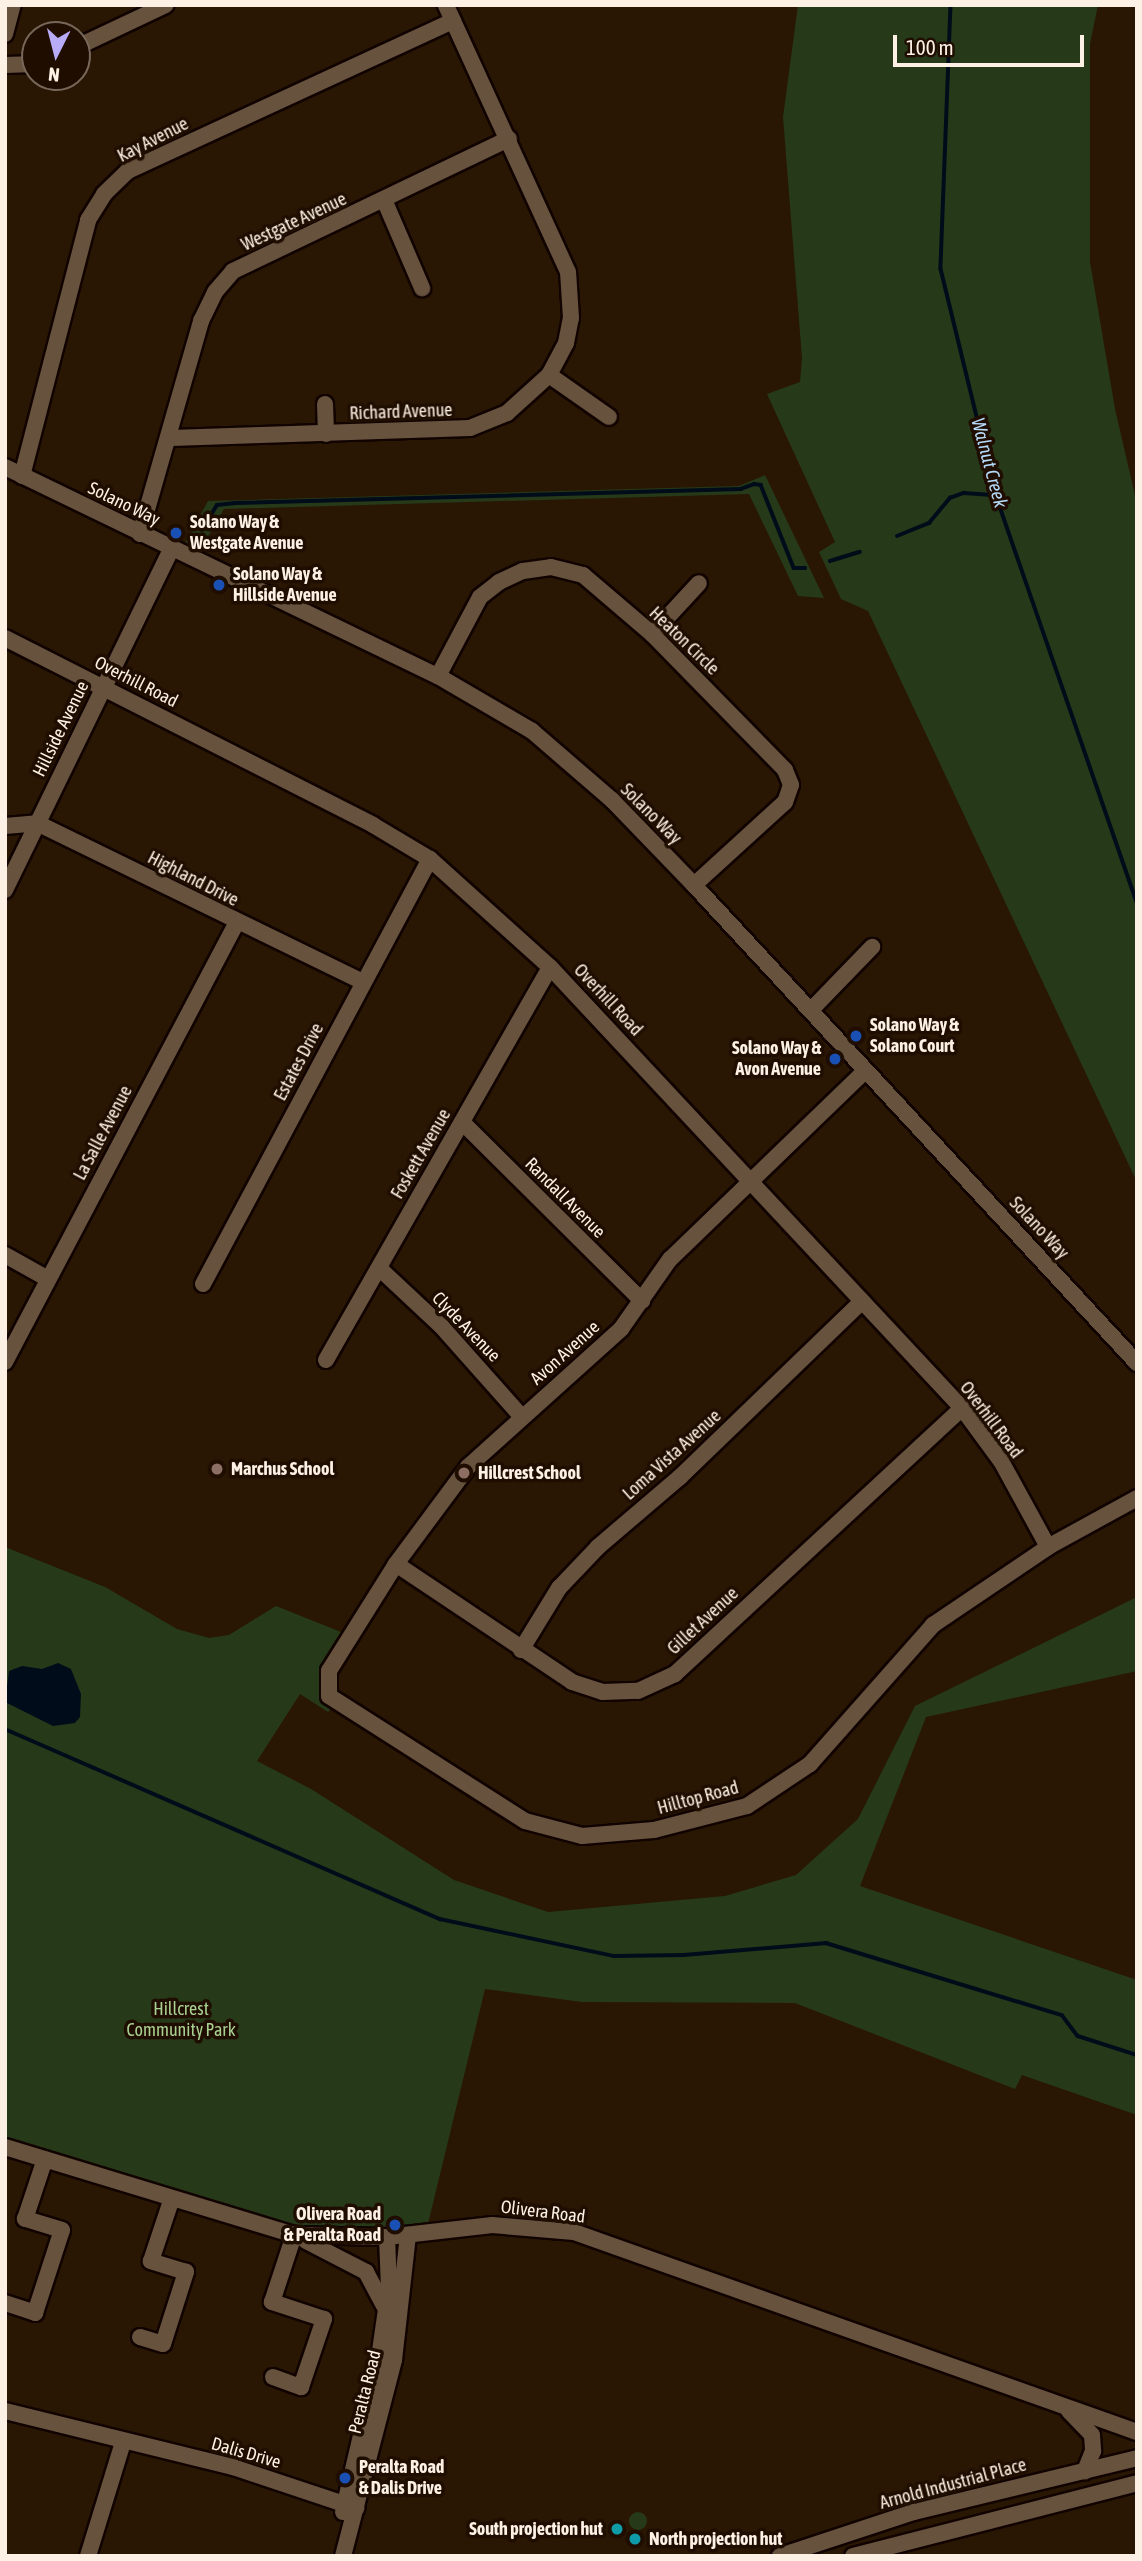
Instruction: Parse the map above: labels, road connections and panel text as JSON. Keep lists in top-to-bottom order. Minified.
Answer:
{"streets":{"street":["Kay Avenue","Westgate Avenue","Richard Avenue","Solano Way","Heaton Circle","Overhill Road","Hillside Avenue","Highland Drive","Estates Drive","La Salle Avenue","Foskett Avenue","Randall Avenue","Clyde Avenue","Avon Avenue","Loma Vista Avenue","Gillet Avenue","Hilltop Road","Olivera Road","Peralta Road","Dalis Drive","Arnold Industrial Place"]},"crossings":[["Kay Avenue","Richard Avenue"],["Kay Avenue","Solano Way"],["Westgate Avenue","Richard Avenue"],["Westgate Avenue","Solano Way"],["Solano Way","Heaton Circle"],["Solano Way","Hillside Avenue"],["Solano Way","Avon Avenue"],["Overhill Road","Hillside Avenue"],["Overhill Road","Estates Drive"],["Overhill Road","Foskett Avenue"],["Overhill Road","Avon Avenue"],["Overhill Road","Loma Vista Avenue"],["Overhill Road","Gillet Avenue"],["Overhill Road","Hilltop Road"],["Hillside Avenue","Highland Drive"],["Highland Drive","Estates Drive"],["Highland Drive","La Salle Avenue"],["Foskett Avenue","Randall Avenue"],["Foskett Avenue","Clyde Avenue"],["Randall Avenue","Avon Avenue"],["Clyde Avenue","Avon Avenue"],["Avon Avenue","Gillet Avenue"],["Avon Avenue","Hilltop Road"],["Loma Vista Avenue","Gillet Avenue"],["Olivera Road","Peralta Road"],["Peralta Road","Dalis Drive"]],"water":["Walnut Creek"],"parks":["Hillcrest Community Park"],"places":["Solano Way & Westgate Avenue","Solano Way & Hillside Avenue","Solano Way & Solano Court","Solano Way & Avon Avenue","Marchus School","Hillcrest School","Olivera Road & Peralta Road","Peralta Road & Dalis Drive","South projection hut","North projection hut"],"scale_bar":"100 m","north":"bottom"}
